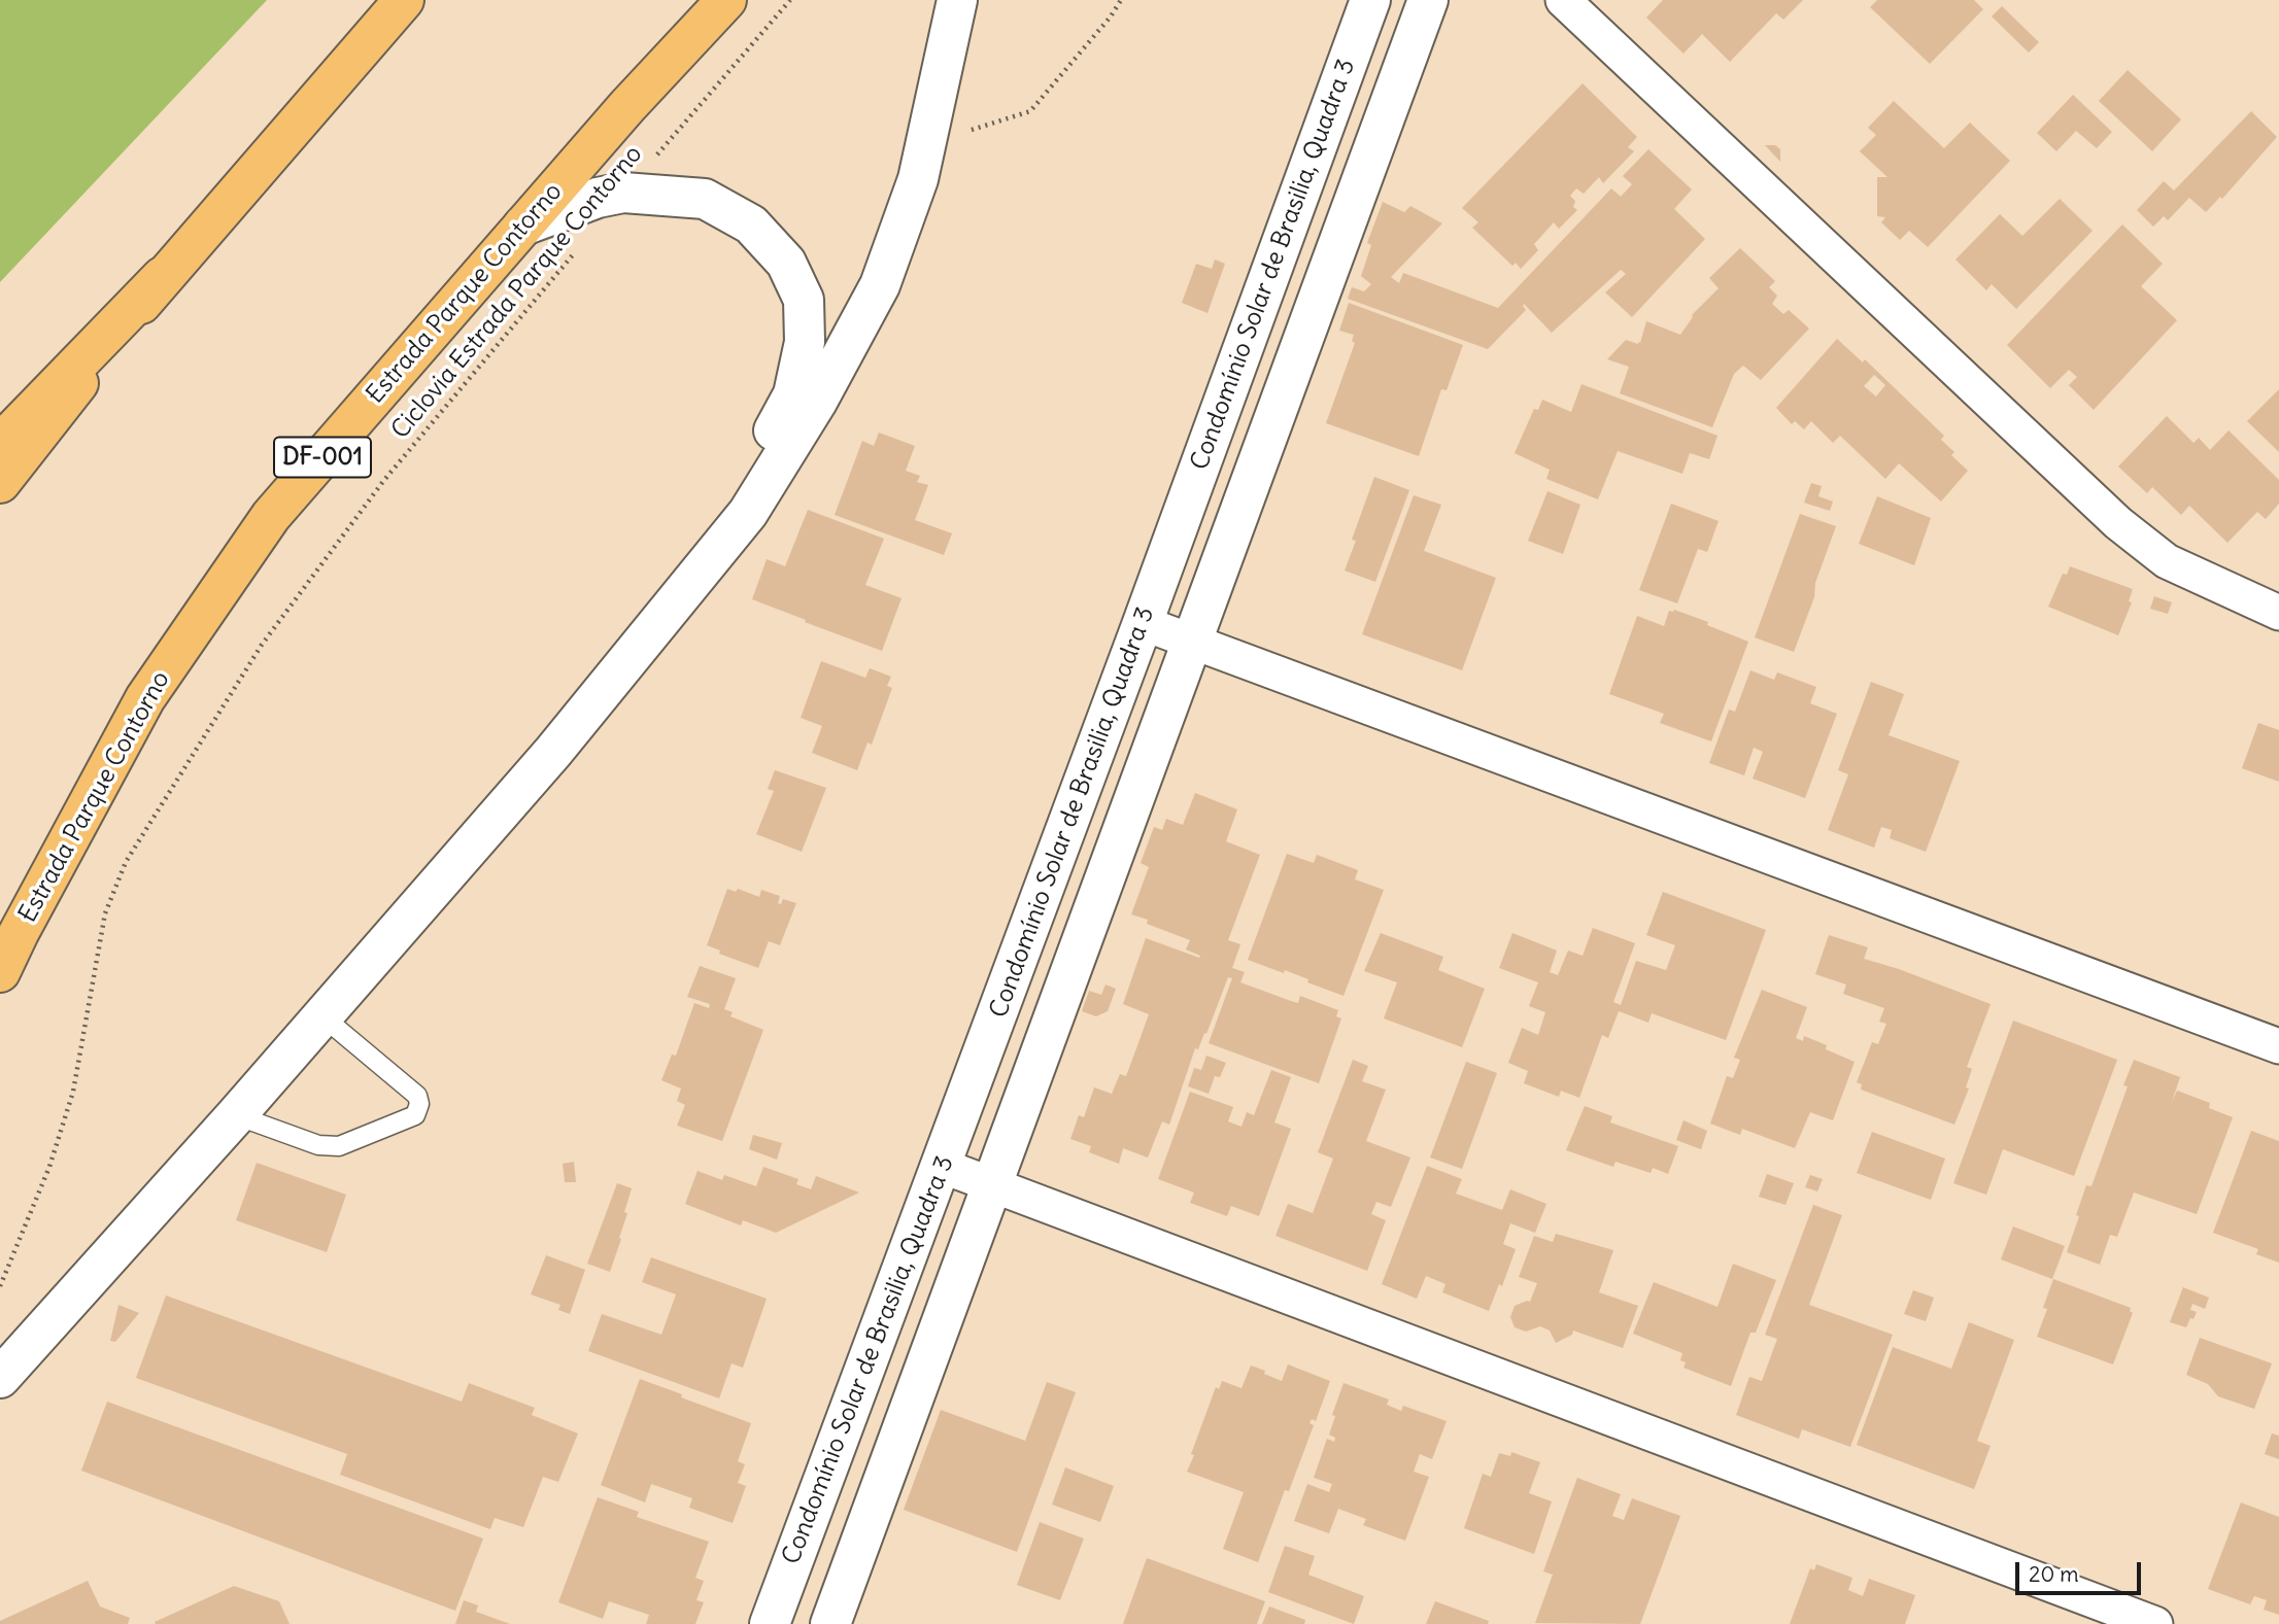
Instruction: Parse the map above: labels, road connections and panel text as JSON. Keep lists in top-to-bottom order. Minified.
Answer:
{"streets":{"main road":["Estrada Parque Contorno","DF-001"],"street":["Condomínio Solar de Brasilia, Quadra 3"],"path":["Ciclovia Estrada Parque Contorno"]},"scale_bar":"20 m"}
